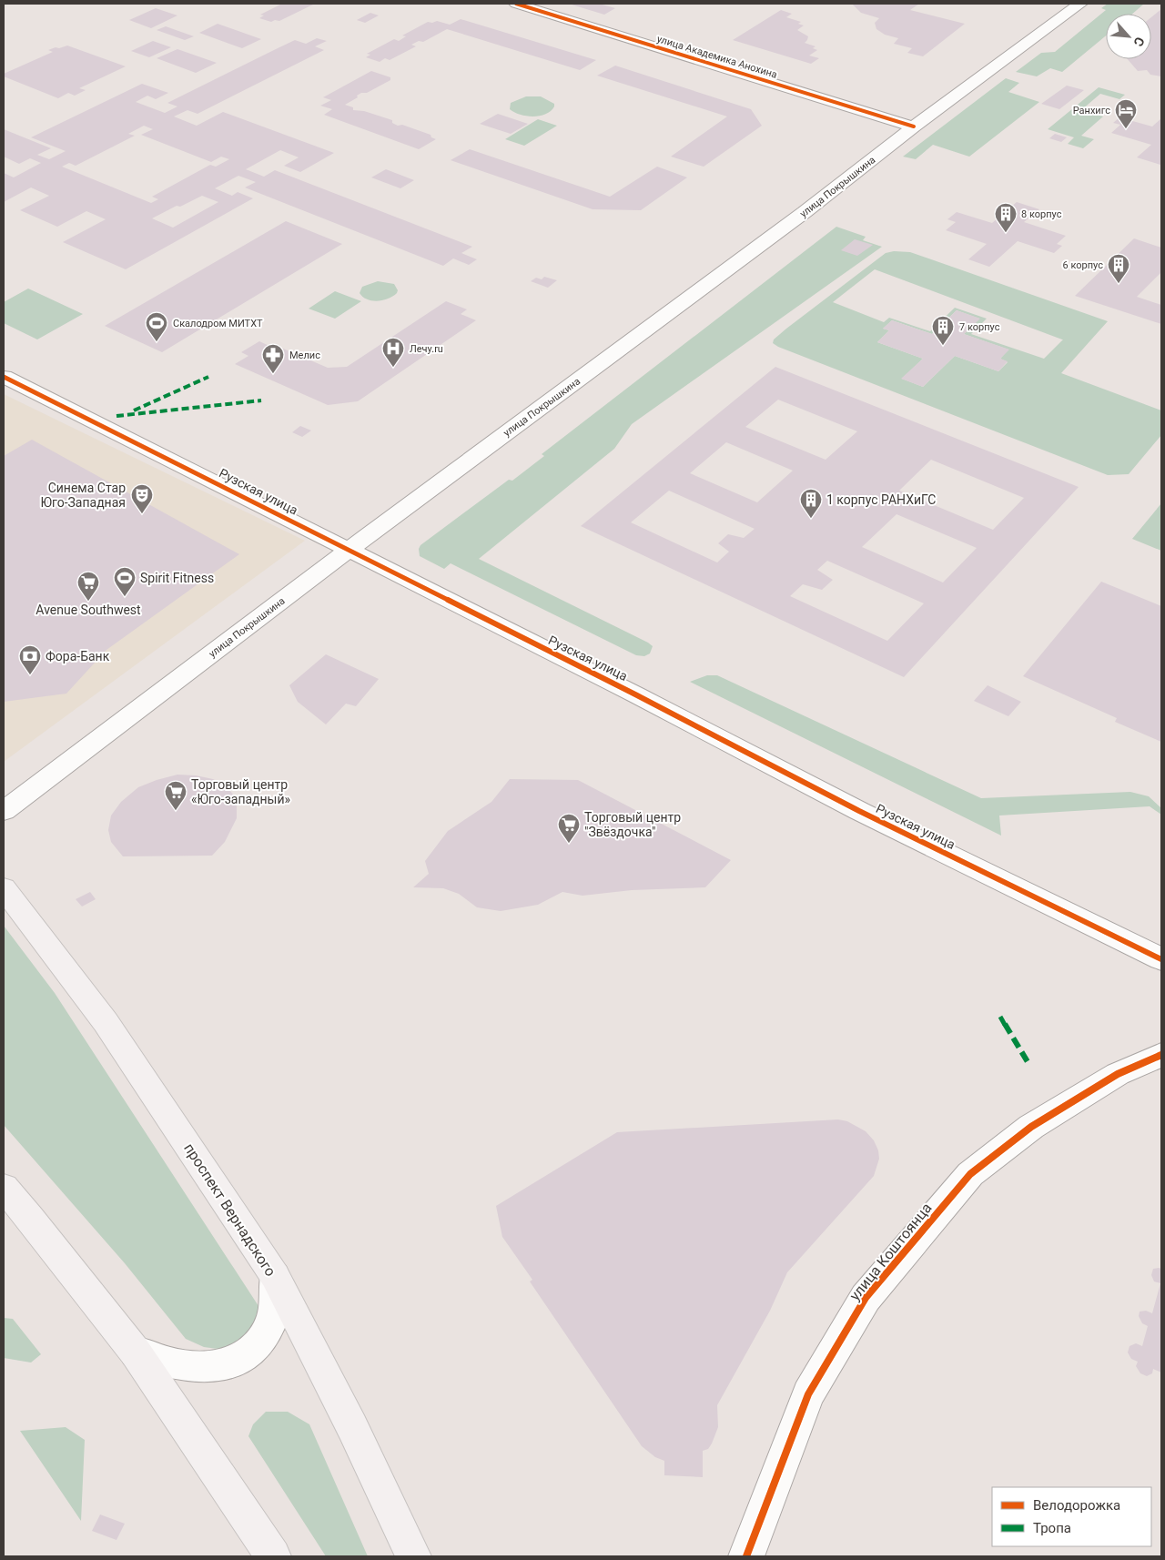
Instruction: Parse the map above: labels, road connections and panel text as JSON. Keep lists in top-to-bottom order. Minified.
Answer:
{"streets":{"main road":["проспект Вернадского"],"street":["улица Академика Анохина","улица Покрышкина","Рузская улица","улица Коштоянца"]},"crossings":[["улица Академика Анохина","улица Покрышкина"],["улица Покрышкина","Рузская улица"]],"places":{"hotel":["Ранхигс"],"building":["8 корпус","6 корпус","7 корпус","1 корпус РАНХиГС"],"sports":["Скалодром МИТХТ","Spirit Fitness"],"hospital":["Лечу.ru"],"pharmacy":["Мелис"],"theatre":["Синема Стар Юго-Западная"],"supermarket":["Avenue Southwest","Торговый центр «Юго-западный»","Торговый центр \"Звёздочка\""],"bank":["Фора-Банк"]},"legend":["Велодорожка","Тропа"],"north":"bottom right"}
